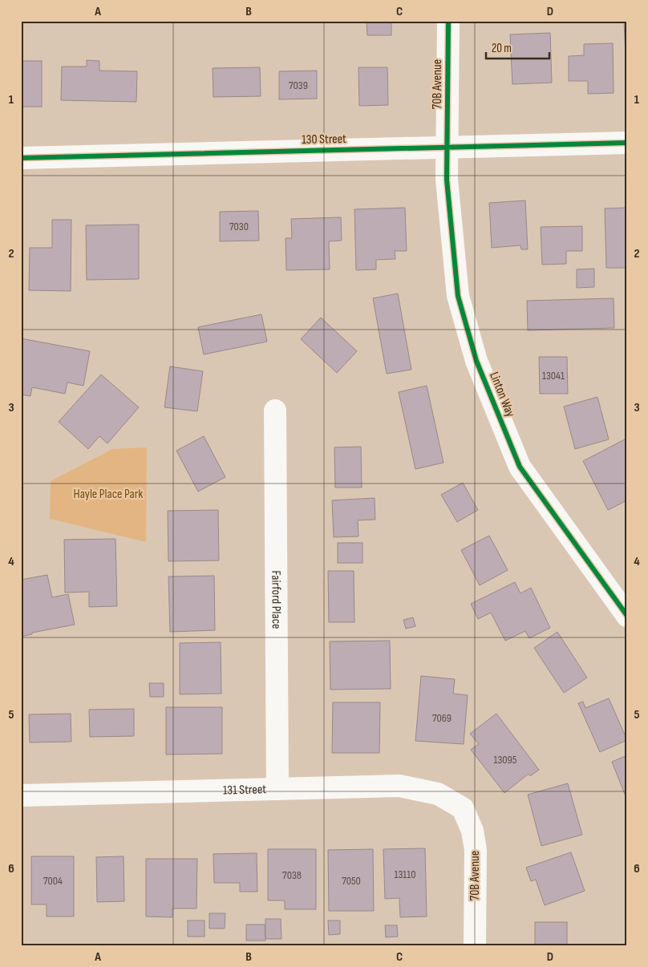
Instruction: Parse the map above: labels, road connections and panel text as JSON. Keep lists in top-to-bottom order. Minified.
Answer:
{"streets":{"street":["70B Avenue","130 Street","Linton Way","Fairford Place","131 Street"]},"crossings":[["70B Avenue","130 Street"],["70B Avenue","Linton Way"],["70B Avenue","131 Street"],["130 Street","Linton Way"],["Fairford Place","131 Street"]],"parks":["Hayle Place Park"],"house_numbers":["7039","7030","13041","7069","13095","13110","7038","7004","7050"],"scale_bar":"20 m","grid":{"columns":["A","B","C","D"],"rows":["1","2","3","4","5","6"]}}
